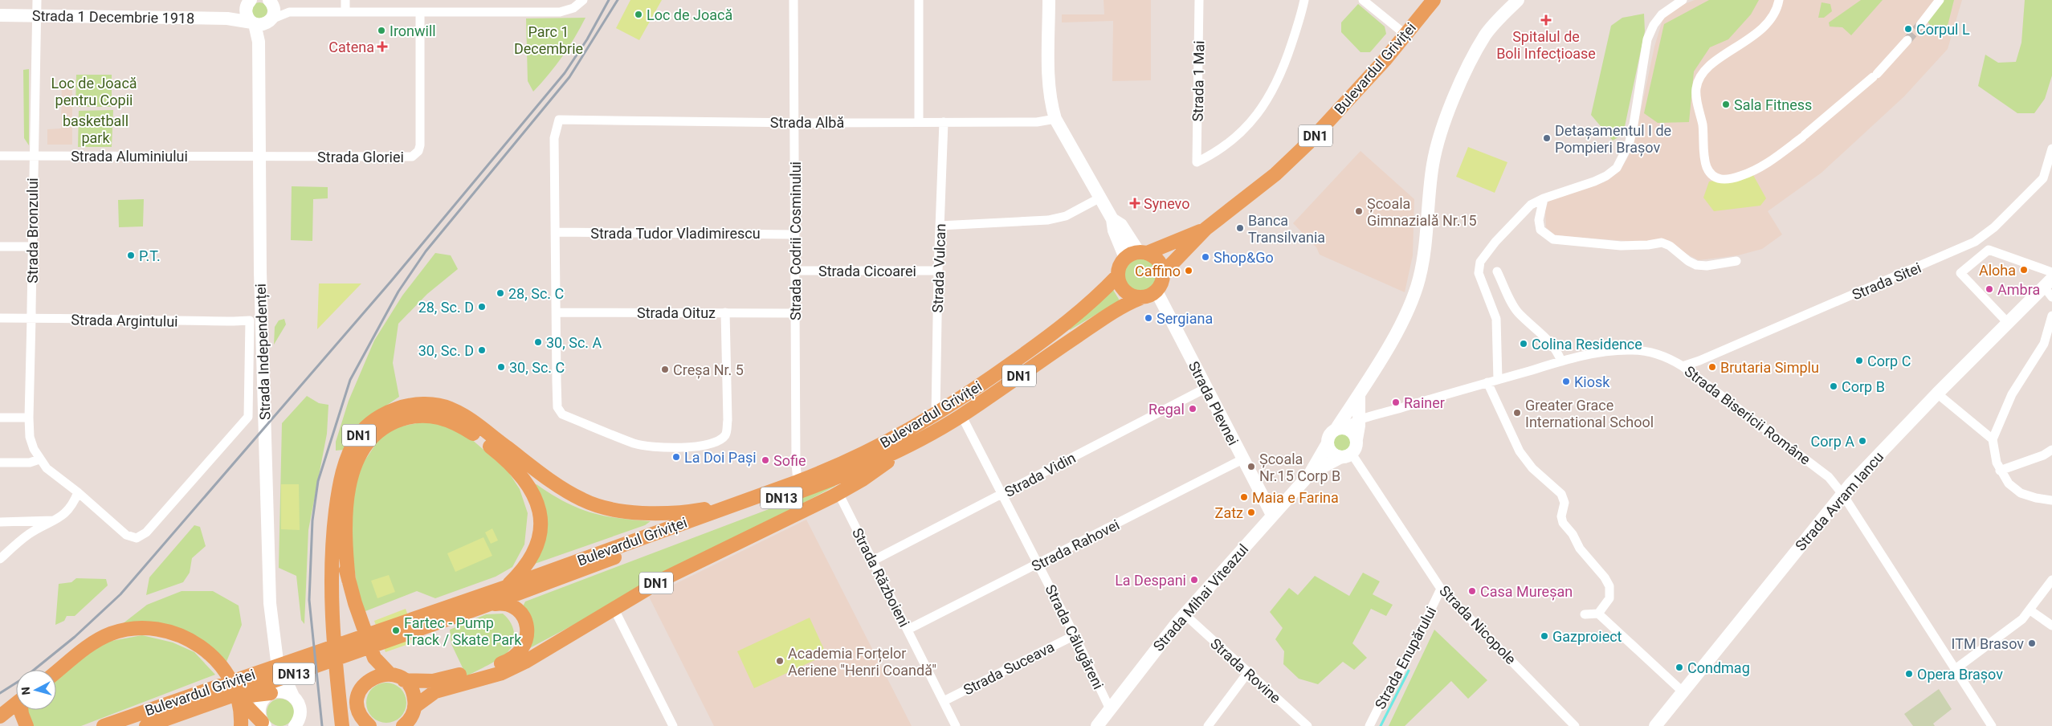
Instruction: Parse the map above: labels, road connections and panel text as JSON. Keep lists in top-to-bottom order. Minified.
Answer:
{"streets":{"main road":["Bulevardul Griviței","DN1","DN13"],"street":["Strada 1 Decembrie 1918","Strada 1 Mai","Strada Albă","Strada Aluminiului","Strada Gloriei","Strada Bronzului","Strada Tudor Vladimirescu","Strada Codrii Cosminului","Strada Vulcan","Strada Cicoarei","Strada Sitei","Strada Oituz","Strada Argintului","Strada Independenței","Strada Plevnei","Strada Bisericii Române","Strada Vidin","Strada Avram Iancu","Strada Rahovei","Strada Războieni","Strada Mihai Viteazul","Strada Nicopole","Strada Călugăreni","Strada Enupărului","Strada Suceava","Strada Rovine"]},"crossings":[["Strada 1 Decembrie 1918","Strada Bronzului"],["Strada 1 Decembrie 1918","Strada Independenței"],["Bulevardul Griviței","DN1"],["Bulevardul Griviței","Strada Codrii Cosminului"],["Bulevardul Griviței","Strada Vulcan"],["Bulevardul Griviței","Strada Plevnei"],["Bulevardul Griviței","Strada Războieni"],["Bulevardul Griviței","Strada Călugăreni"],["Strada Albă","Strada Tudor Vladimirescu"],["Strada Albă","Strada Codrii Cosminului"],["Strada Albă","Strada Vulcan"],["DN1","Strada Plevnei"],["Strada Aluminiului","Strada Gloriei"],["Strada Aluminiului","Strada Bronzului"],["Strada Aluminiului","Strada Independenței"],["Strada Gloriei","Strada Independenței"],["Strada Bronzului","Strada Argintului"],["Strada Bronzului","Strada Independenței"],["Strada Tudor Vladimirescu","Strada Codrii Cosminului"],["Strada Codrii Cosminului","Strada Cicoarei"],["Strada Codrii Cosminului","Strada Oituz"],["Strada Vulcan","Strada Cicoarei"],["Strada Sitei","Strada Bisericii Române"],["Strada Argintului","Strada Independenței"],["Strada Plevnei","Strada Vidin"],["Strada Plevnei","Strada Rahovei"],["Strada Plevnei","Strada Mihai Viteazul"],["Strada Bisericii Române","Strada Avram Iancu"],["Strada Bisericii Române","Strada Mihai Viteazul"],["Strada Bisericii Române","Strada Nicopole"],["Strada Vidin","Strada Războieni"],["Strada Vidin","Strada Călugăreni"],["Strada Rahovei","Strada Războieni"],["Strada Rahovei","Strada Călugăreni"],["Strada Războieni","Strada Suceava"],["Strada Mihai Viteazul","Strada Nicopole"],["Strada Mihai Viteazul","Strada Călugăreni"],["Strada Mihai Viteazul","Strada Rovine"],["Strada Nicopole","Strada Enupărului"],["Strada Călugăreni","Strada Suceava"]],"parks":["Parc 1 Decembrie","Loc de Joacă pentru Copii","basketball park"],"places":{"other":["Loc de Joacă","Corpul L","Ironwill","Sala Fitness","Detașamentul I de Pompieri Brașov","Școala Gimnazială Nr.15","Banca Transilvania","P.T.","Shop&Go","Aloha","Caffino","Ambra","28, Sc. C","28, Sc. D","Sergiana","30, Sc. A","Colina Residence","30, Sc. D","Corp C","30, Sc. C","Brutaria Simplu","Creșa Nr. 5","Kiosk","Corp B","Rainer","Regal","Greater Grace International School","Corp A","La Doi Pași","Sofie","Școala Nr.15 Corp B","Maia e Farina","Zatz","La Despani","Casa Mureșan","Fartec - Pump Track / Skate Park","Gazproiect","ITM Brasov","Academia Forțelor Aeriene \"Henri Coandă\"","Condmag","Opera Brașov"],"health":["Spitalul de Boli Infecțioase","Catena","Synevo"]},"north":"left"}
